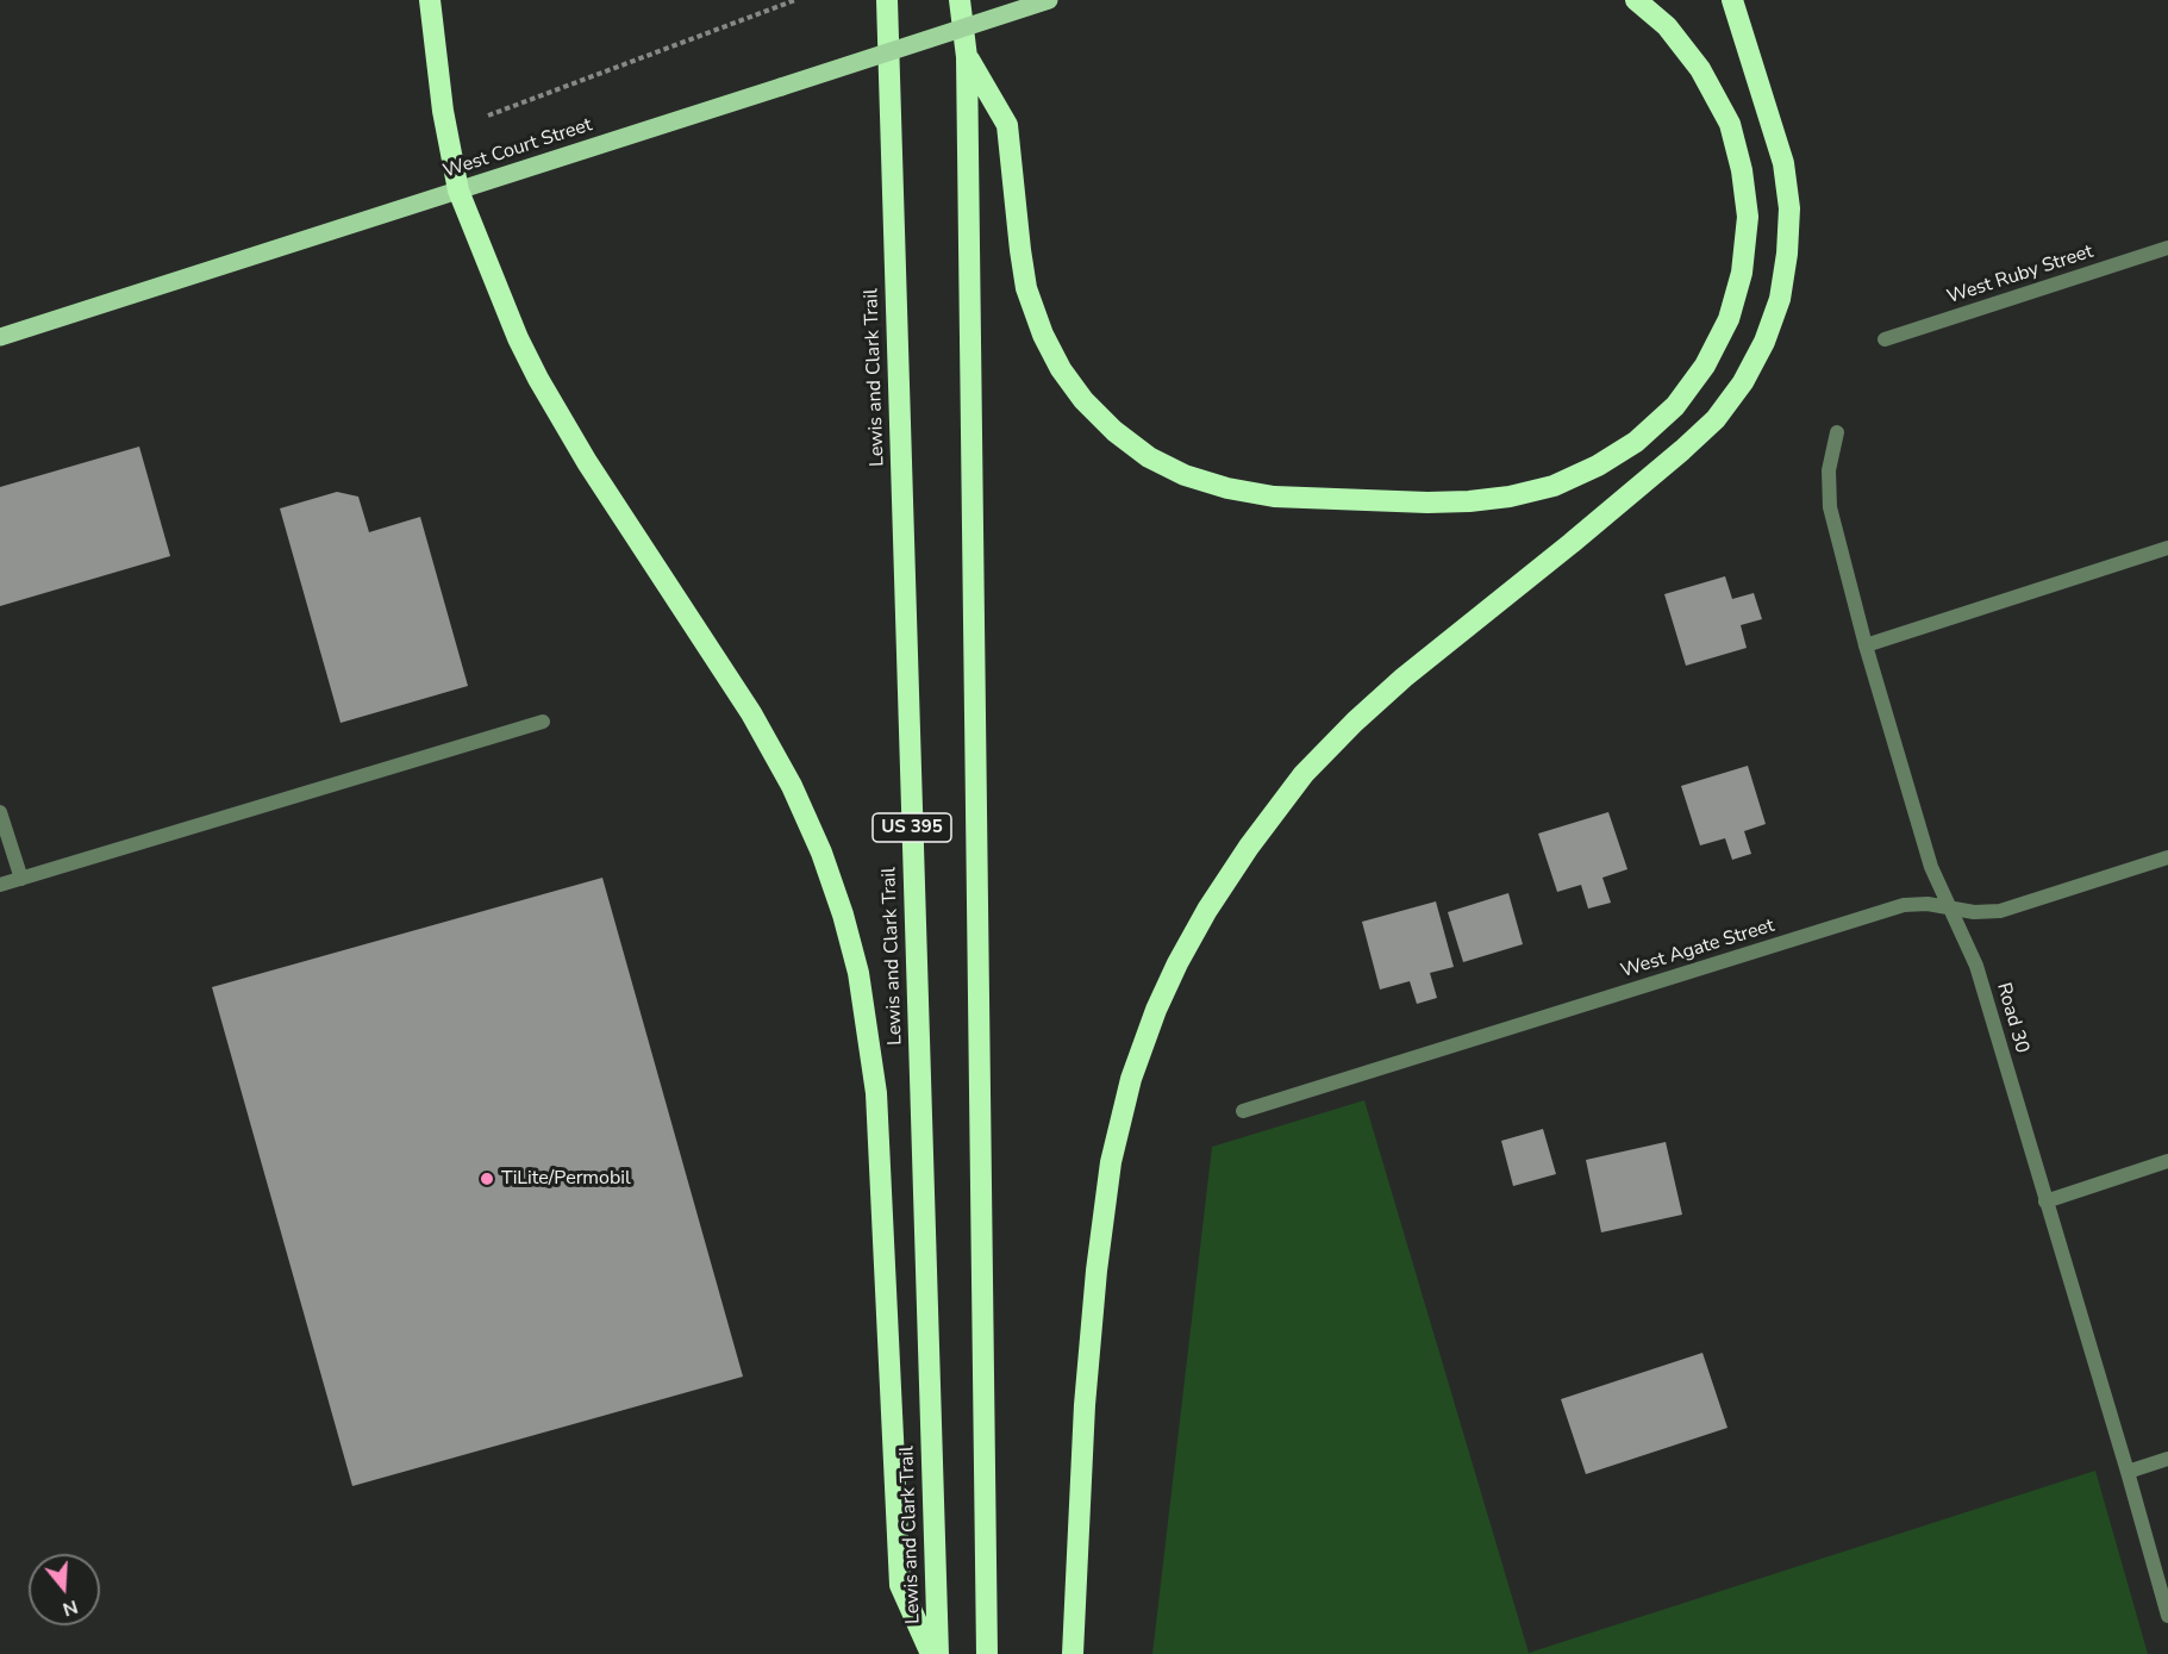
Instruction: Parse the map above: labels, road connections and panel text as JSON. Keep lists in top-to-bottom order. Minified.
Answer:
{"streets":{"highway":["Lewis and Clark Trail","US 395"],"main road":["West Court Street"],"street":["West Ruby Street","West Agate Street","Road 30"]},"crossings":[["West Agate Street","Road 30"]],"places":["TiLite/Permobil"],"north":"bottom"}
